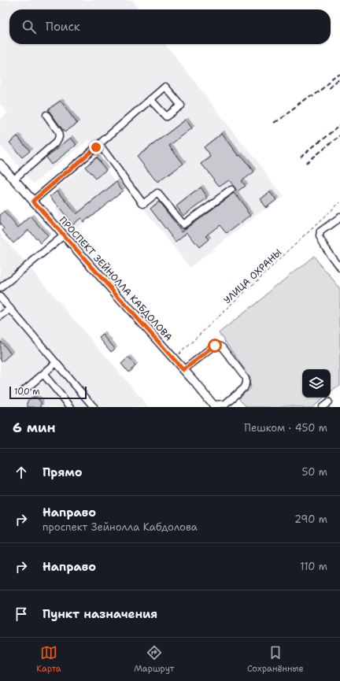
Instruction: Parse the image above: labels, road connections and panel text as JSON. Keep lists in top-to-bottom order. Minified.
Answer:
{"streets":{"main road":["ПРОСПЕКТ ЗЕЙНОЛЛА КАБДОЛОВА"],"path":["УЛИЦА ОХРАНЫ"]},"crossings":[["УЛИЦА ОХРАНЫ","ПРОСПЕКТ ЗЕЙНОЛЛА КАБДОЛОВА"]],"scale_bar":"100 m","page":{"search":"Поиск","scale":"100 m","heading":["6 мин","Пешком · 450 m"],"list":[["Прямо","50 m"],["Направо","проспект Зейнолла Кабдолова","290 m"],["Направо","110 m"],"Пункт назначения"],"nav":["Карта","Маршрут","Сохранённые"]}}
